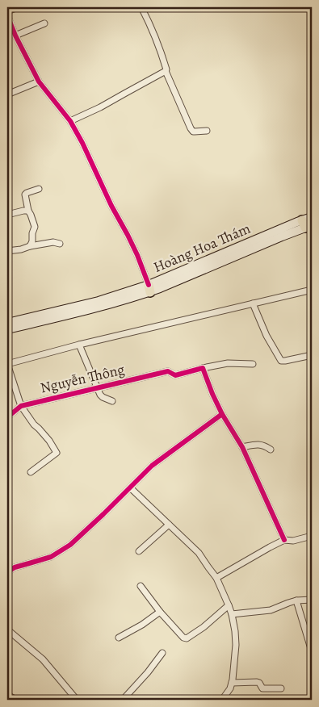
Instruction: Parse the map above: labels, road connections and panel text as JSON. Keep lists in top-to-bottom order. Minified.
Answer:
{"streets":{"main road":["Hoàng Hoa Thám"],"street":["Nguyễn Thông"]}}
